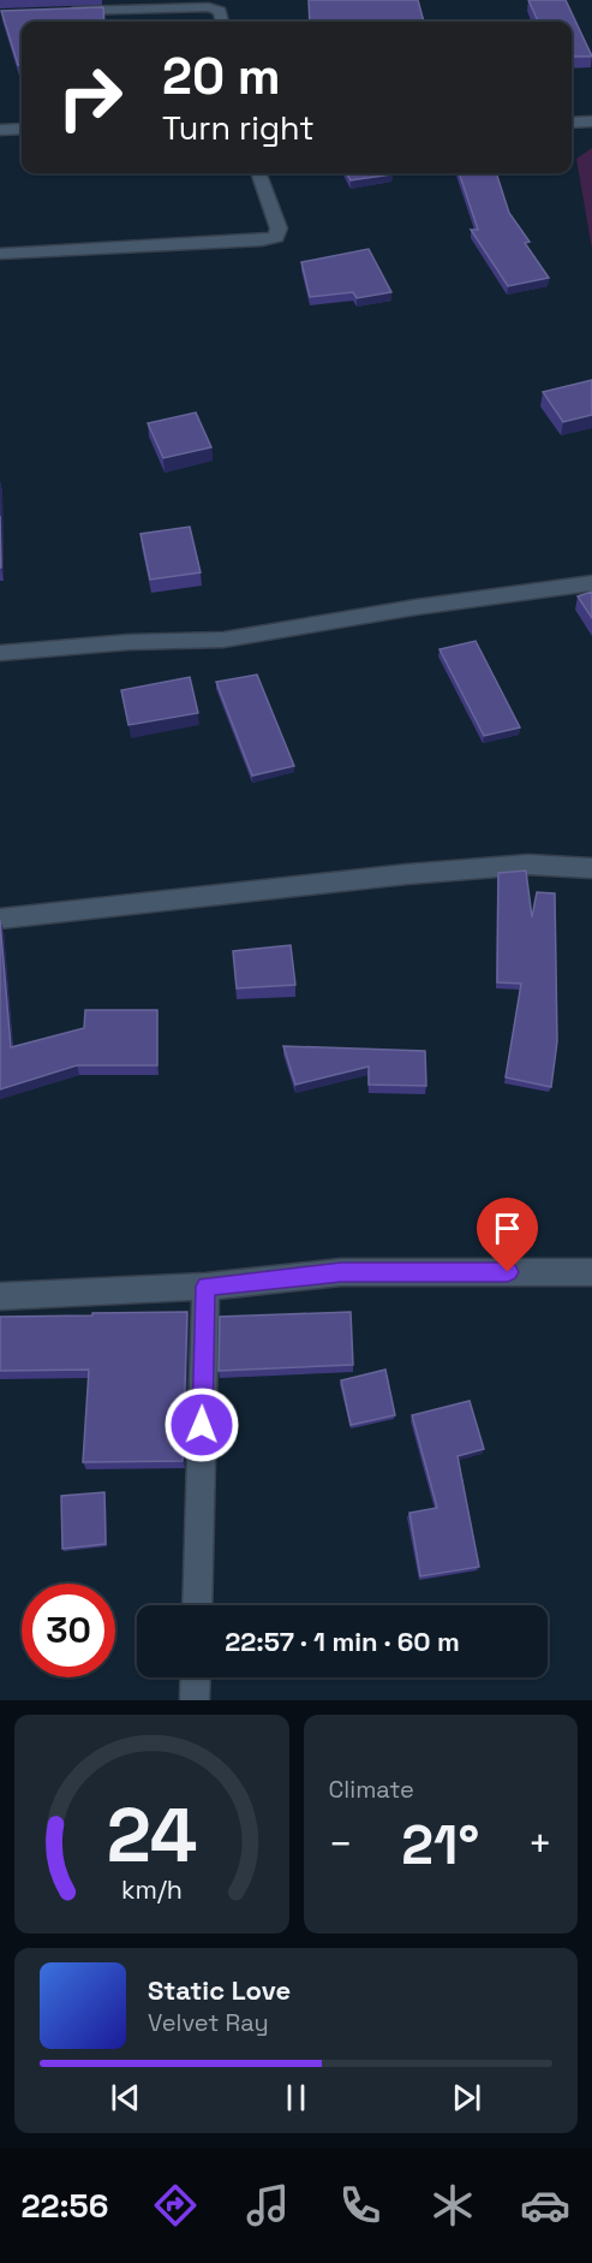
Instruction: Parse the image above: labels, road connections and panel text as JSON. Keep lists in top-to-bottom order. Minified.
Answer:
{"page":{"turn":["20 m","Turn right"],"limit":"30","trip":"22:57 · 1 min · 60 m","tile":"Climate","heat":["−","21°","+"],"song":["Static Love","Velvet Ray"],"tabs":"22:56","gauge":["24","km/h"]}}
